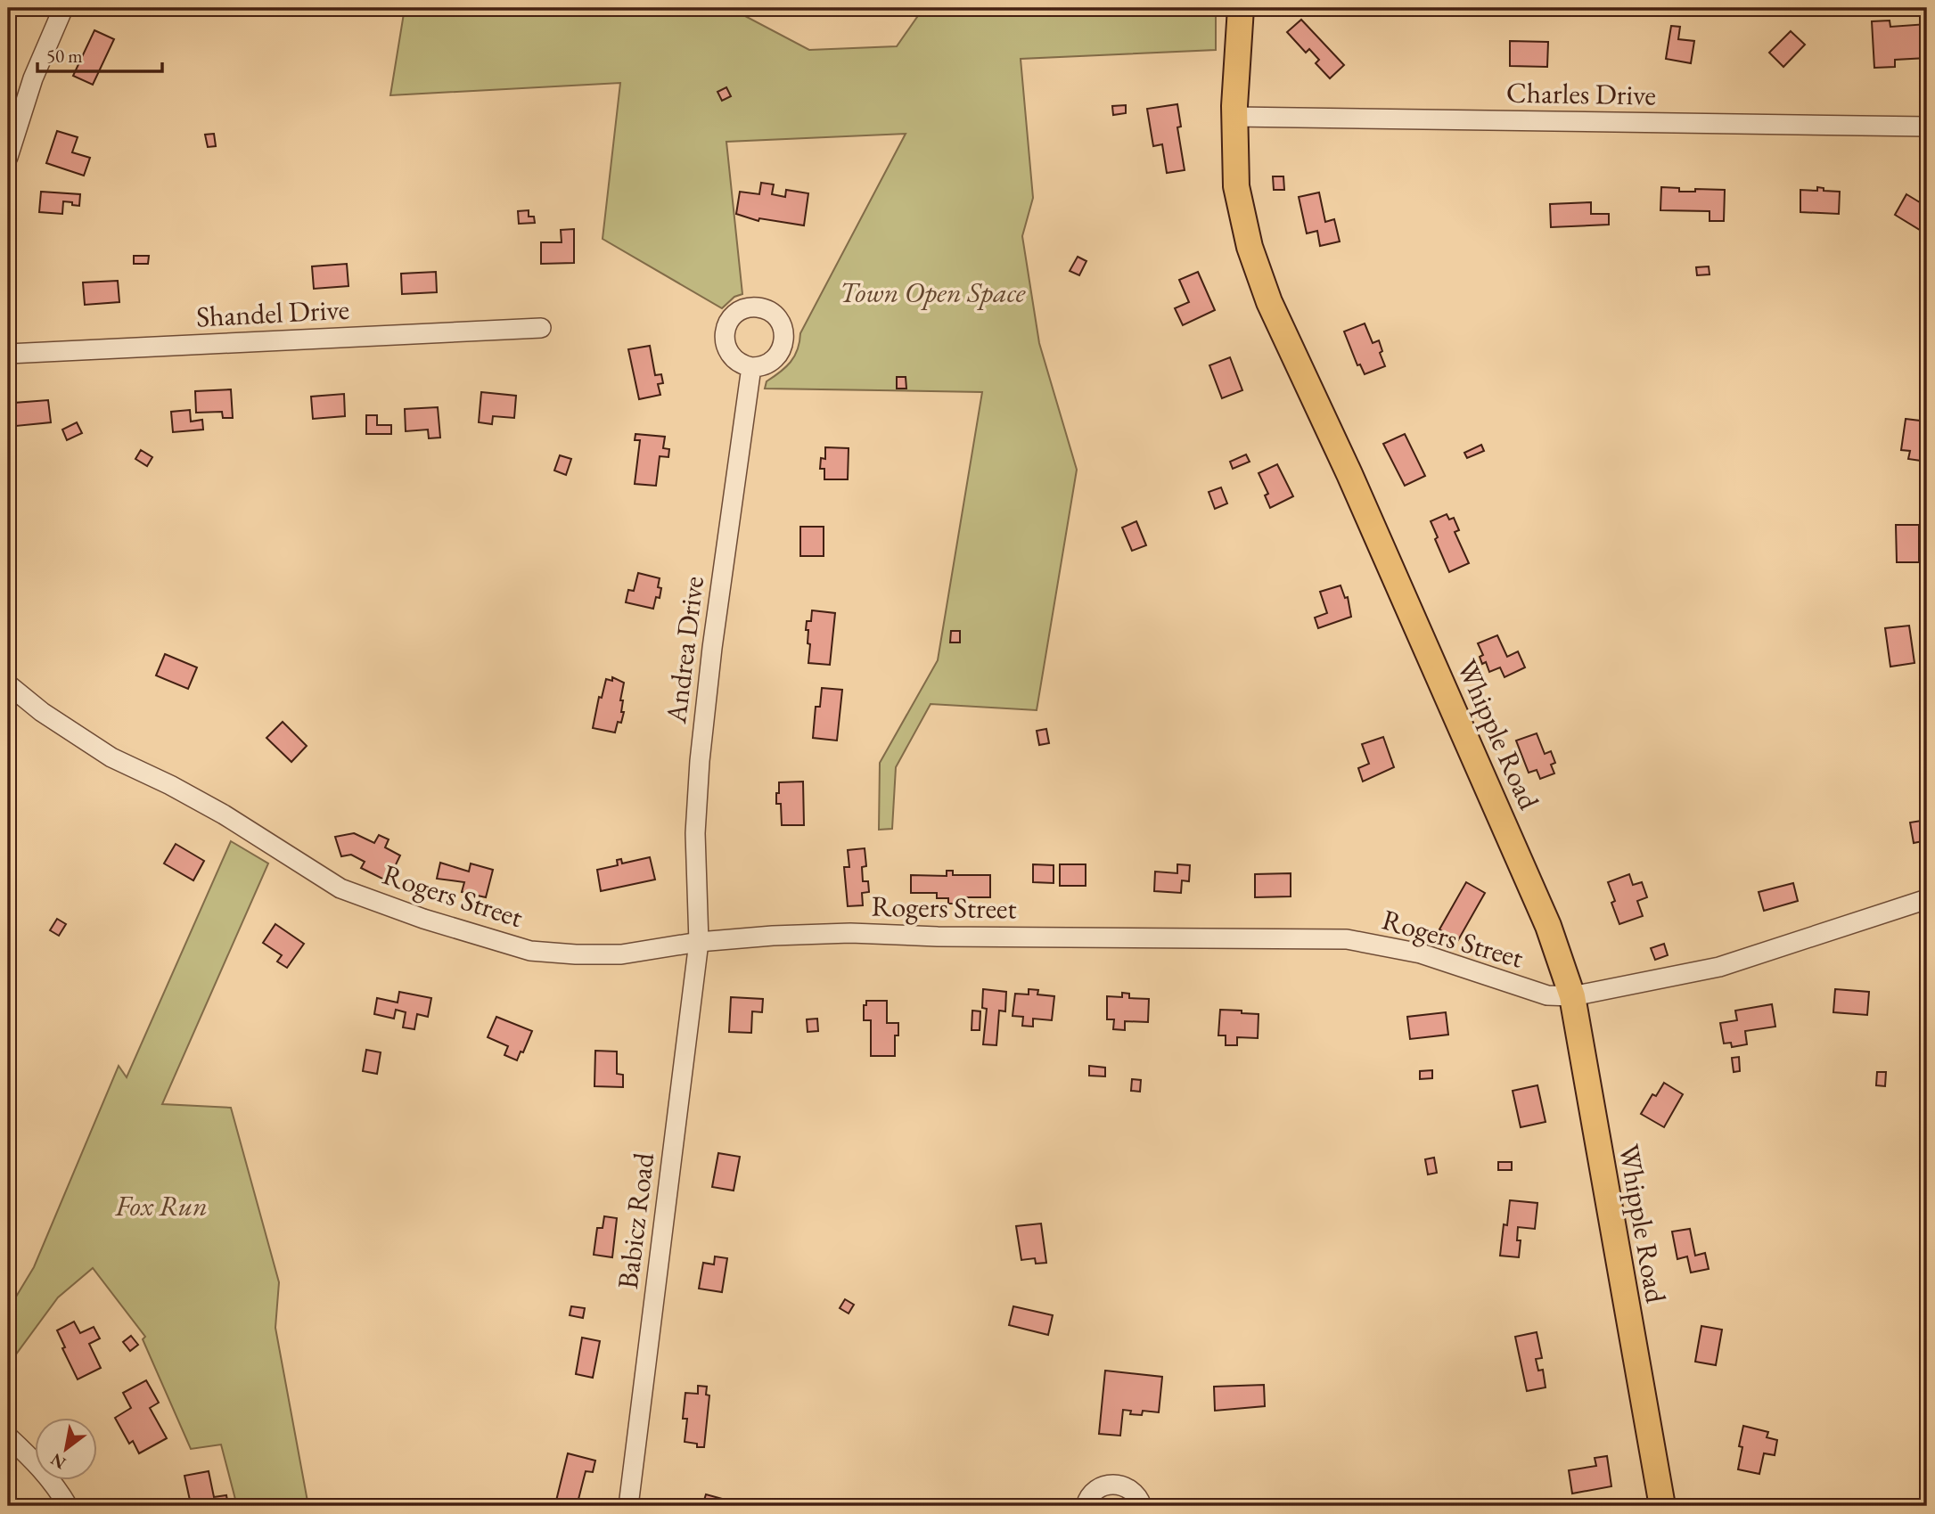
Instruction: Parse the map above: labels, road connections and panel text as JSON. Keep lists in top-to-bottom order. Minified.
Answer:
{"streets":{"main road":["Whipple Road"],"street":["Charles Drive","Shandel Drive","Andrea Drive","Rogers Street","Babicz Road"]},"crossings":[["Charles Drive","Whipple Road"],["Andrea Drive","Rogers Street"],["Andrea Drive","Babicz Road"],["Whipple Road","Rogers Street"],["Rogers Street","Babicz Road"]],"parks":["Town Open Space","Fox Run"],"scale_bar":"50 m","north":"bottom left"}
